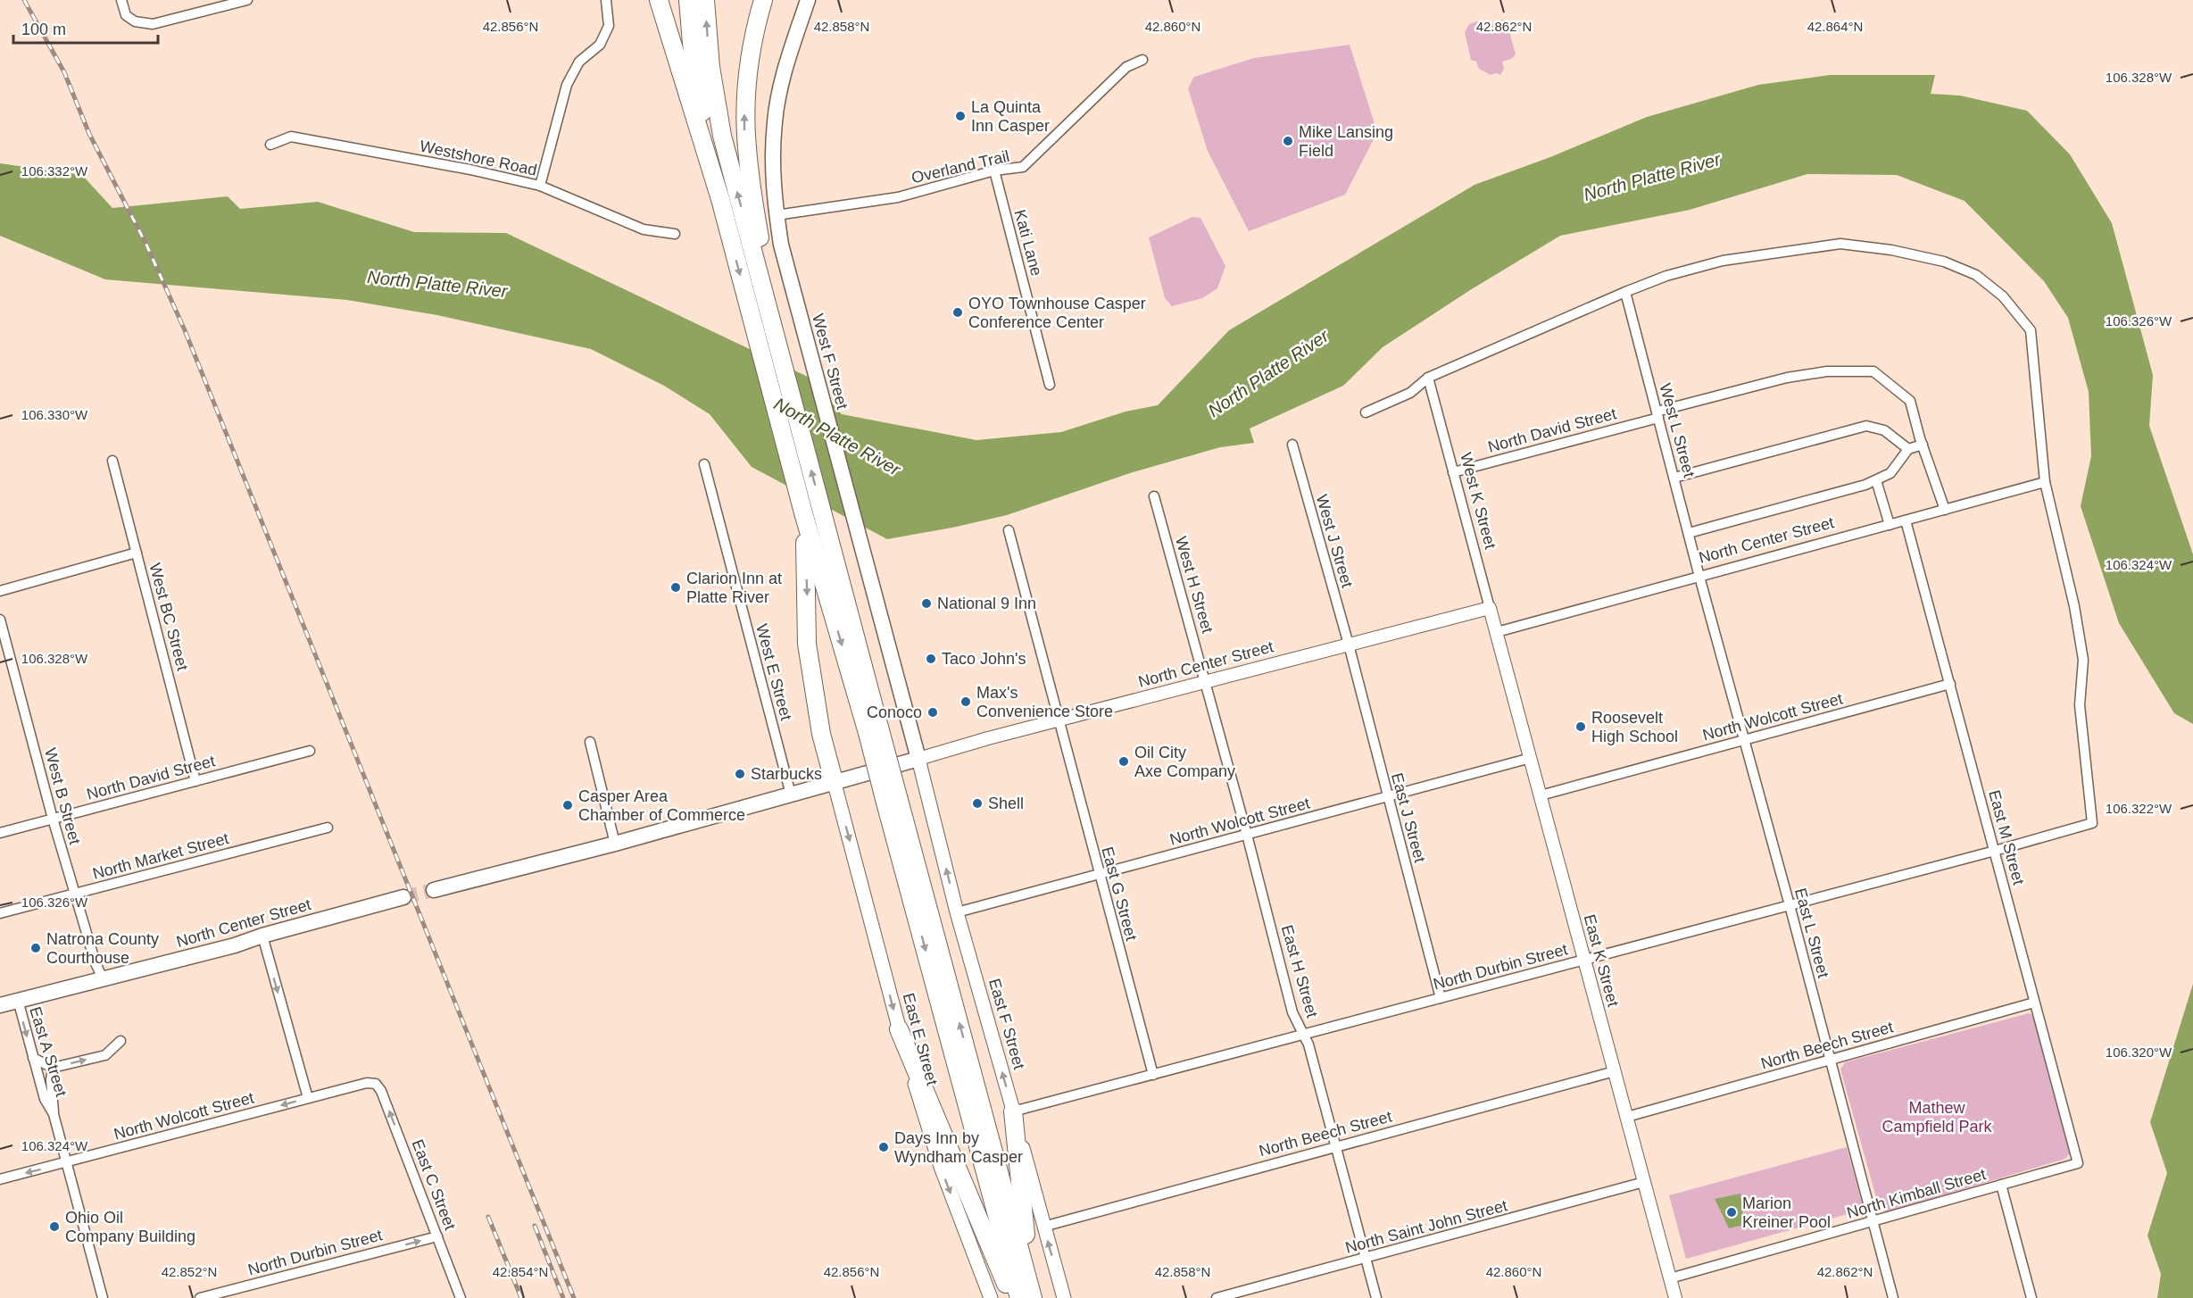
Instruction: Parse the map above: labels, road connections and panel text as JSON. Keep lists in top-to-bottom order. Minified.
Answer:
{"streets":{"main road":["West F Street","North Center Street","East F Street","East E Street"],"street":["Westshore Road","Overland Trail","Kati Lane","North David Street","West L Street","West K Street","West J Street","West H Street","West BC Street","West E Street","North Wolcott Street","West B Street","East J Street","East M Street","North Market Street","East G Street","East L Street","East K Street","North Durbin Street","East H Street","North Beech Street","East A Street","East C Street","North Kimball Street","North Saint John Street"]},"crossings":[["Overland Trail","Kati Lane"],["Overland Trail","West F Street"],["West F Street","North Center Street"],["West F Street","East F Street"],["North David Street","West L Street"],["North David Street","West K Street"],["North David Street","North Center Street"],["North David Street","West BC Street"],["North David Street","West B Street"],["West L Street","North Center Street"],["West L Street","East L Street"],["West K Street","North Center Street"],["West K Street","East K Street"],["North Center Street","West J Street"],["North Center Street","West H Street"],["North Center Street","West E Street"],["North Center Street","West B Street"],["North Center Street","East J Street"],["North Center Street","East M Street"],["North Center Street","East G Street"],["North Center Street","East L Street"],["North Center Street","East K Street"],["North Center Street","North Durbin Street"],["North Center Street","East H Street"],["North Center Street","East F Street"],["North Center Street","East E Street"],["North Center Street","East A Street"],["West J Street","East J Street"],["West H Street","East H Street"],["North Wolcott Street","East J Street"],["North Wolcott Street","East M Street"],["North Wolcott Street","East G Street"],["North Wolcott Street","East L Street"],["North Wolcott Street","East K Street"],["North Wolcott Street","East H Street"],["North Wolcott Street","East F Street"],["North Wolcott Street","East A Street"],["North Wolcott Street","East C Street"],["West B Street","North Market Street"],["East J Street","North Durbin Street"],["East M Street","North Durbin Street"],["East M Street","North Beech Street"],["East M Street","North Kimball Street"],["East G Street","North Durbin Street"],["East L Street","North Durbin Street"],["East L Street","North Beech Street"],["East L Street","North Kimball Street"],["East K Street","North Durbin Street"],["East K Street","North Beech Street"],["East K Street","North Kimball Street"],["East K Street","North Saint John Street"],["North Durbin Street","East H Street"],["North Durbin Street","East F Street"],["North Durbin Street","East C Street"],["East H Street","North Beech Street"],["East H Street","North Saint John Street"],["East F Street","North Beech Street"]],"one_way":["East F Street","East E Street","East C Street"],"water":["North Platte River"],"parks":["Mathew Campfield Park"],"places":["La Quinta Inn Casper","Mike Lansing Field","OYO Townhouse Casper Conference Center","Clarion Inn at Platte River","National 9 Inn","Taco John's","Max's Convenience Store","Conoco","Roosevelt High School","Oil City Axe Company","Starbucks","Shell","Casper Area Chamber of Commerce","Natrona County Courthouse","Days Inn by Wyndham Casper","Marion Kreiner Pool","Ohio Oil Company Building"],"scale_bar":"100 m","coordinates":["42.856°N","42.858°N","42.860°N","42.862°N","42.864°N","106.328°W","106.332°W","106.326°W","106.330°W","106.324°W","106.322°W","106.320°W","42.852°N","42.854°N"]}
